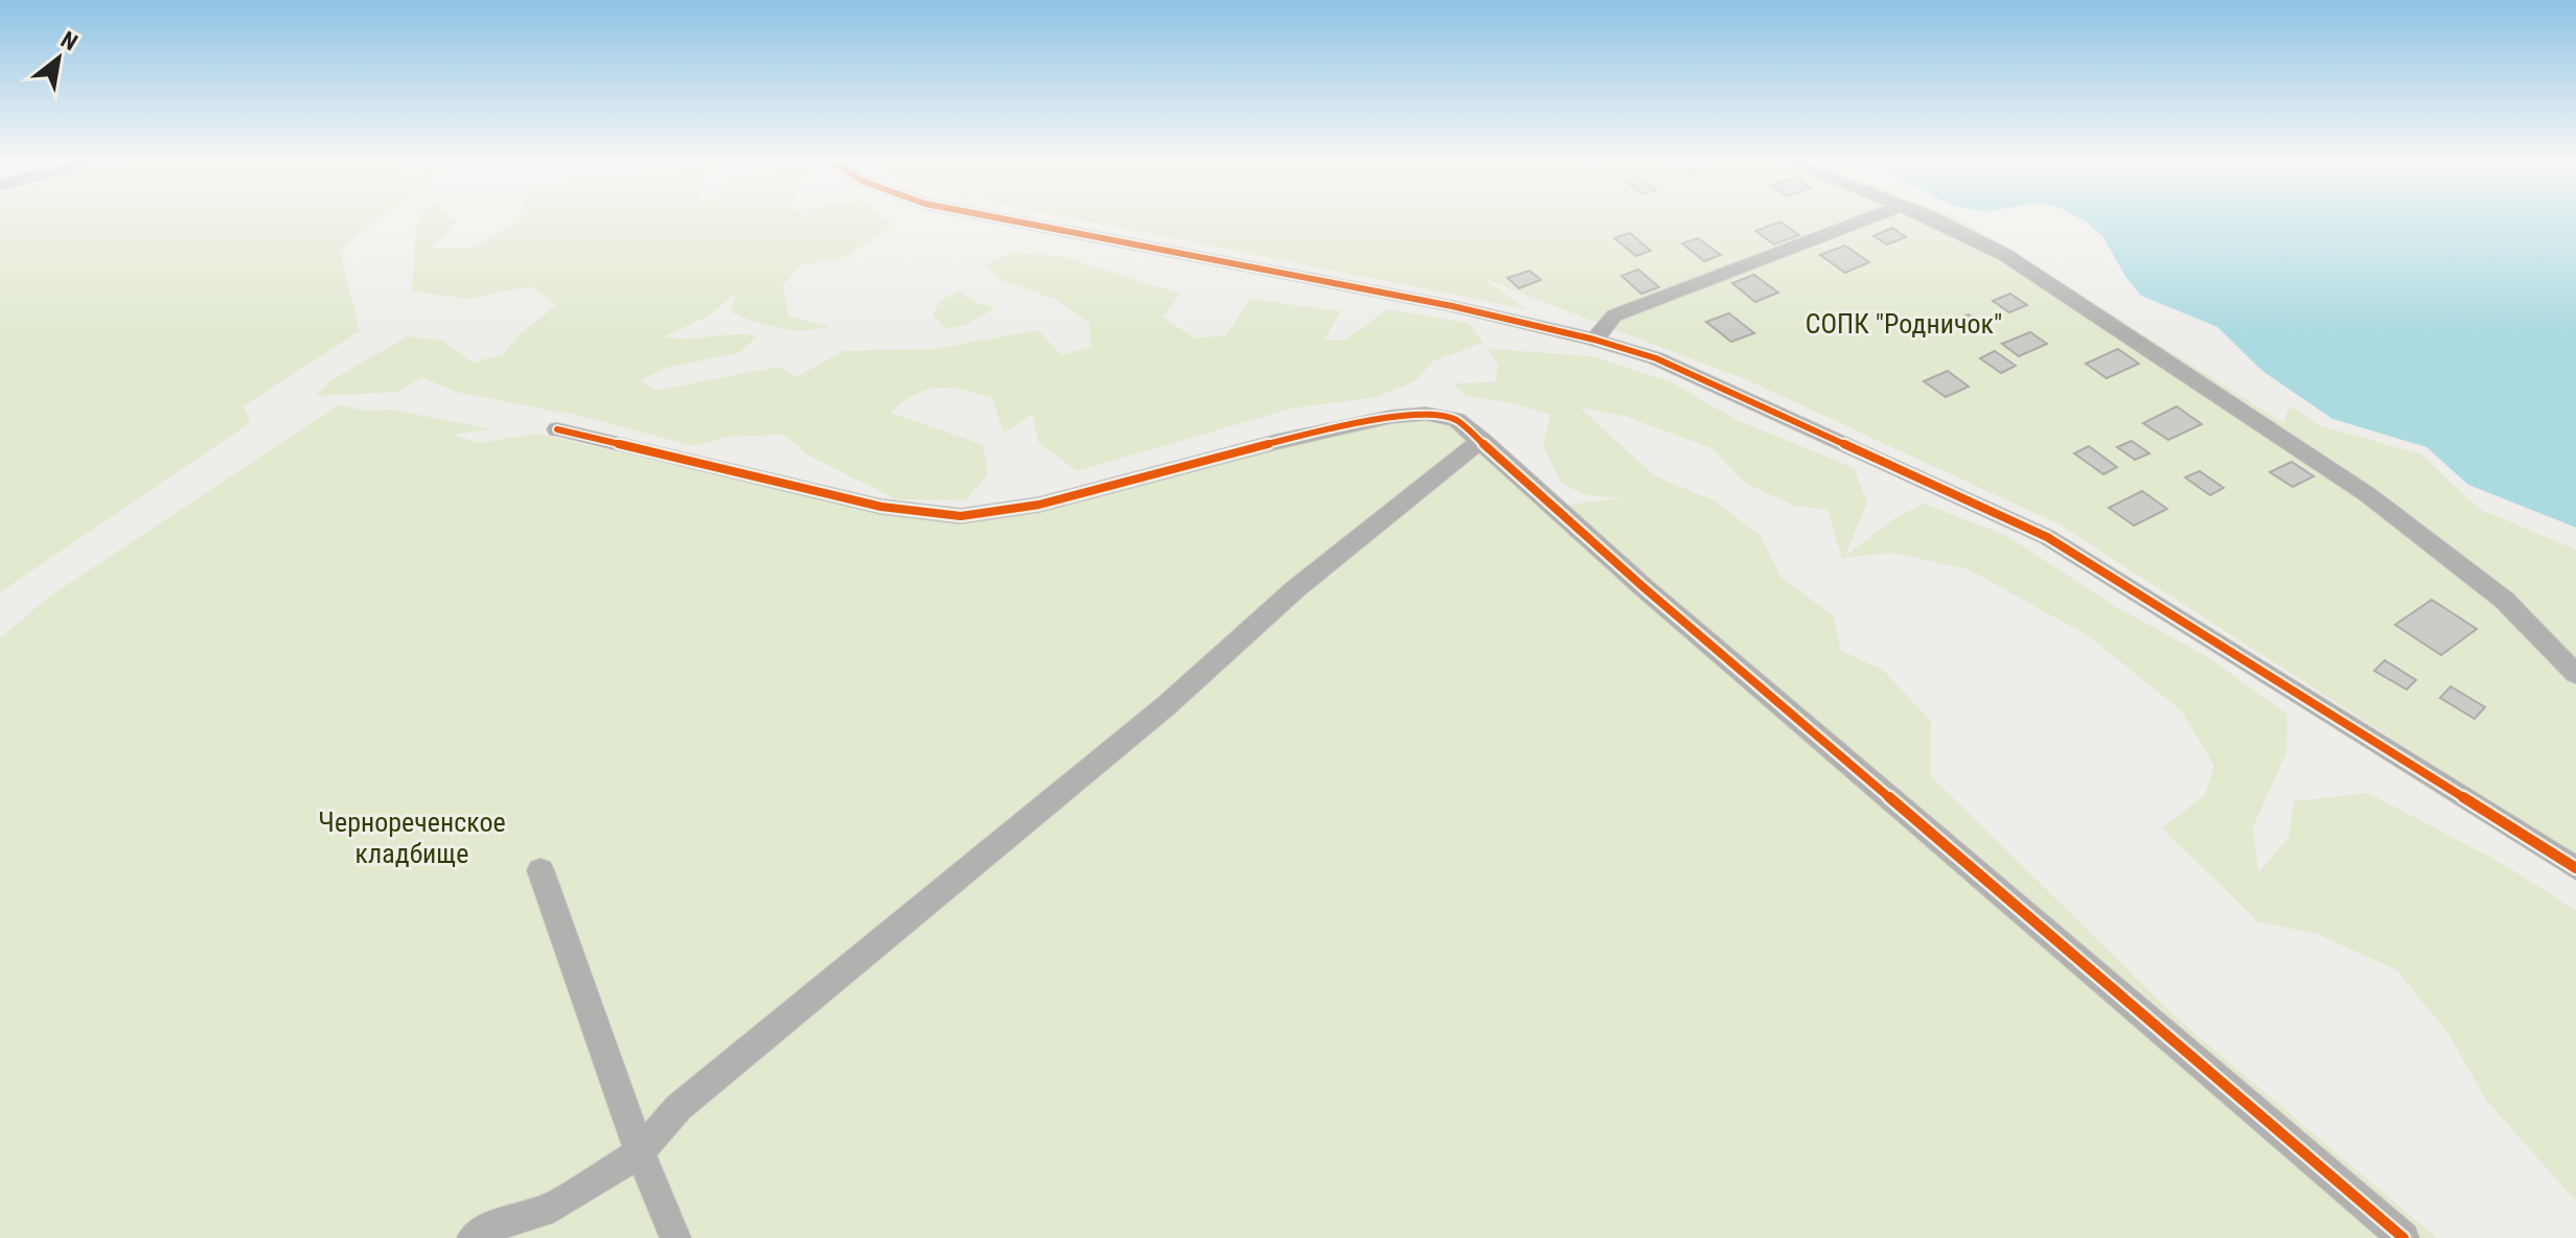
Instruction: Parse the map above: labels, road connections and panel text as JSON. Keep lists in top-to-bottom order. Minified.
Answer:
{"parks":["СОПК \"Родничок\"","Чернореченское кладбище"],"north":"top right"}
